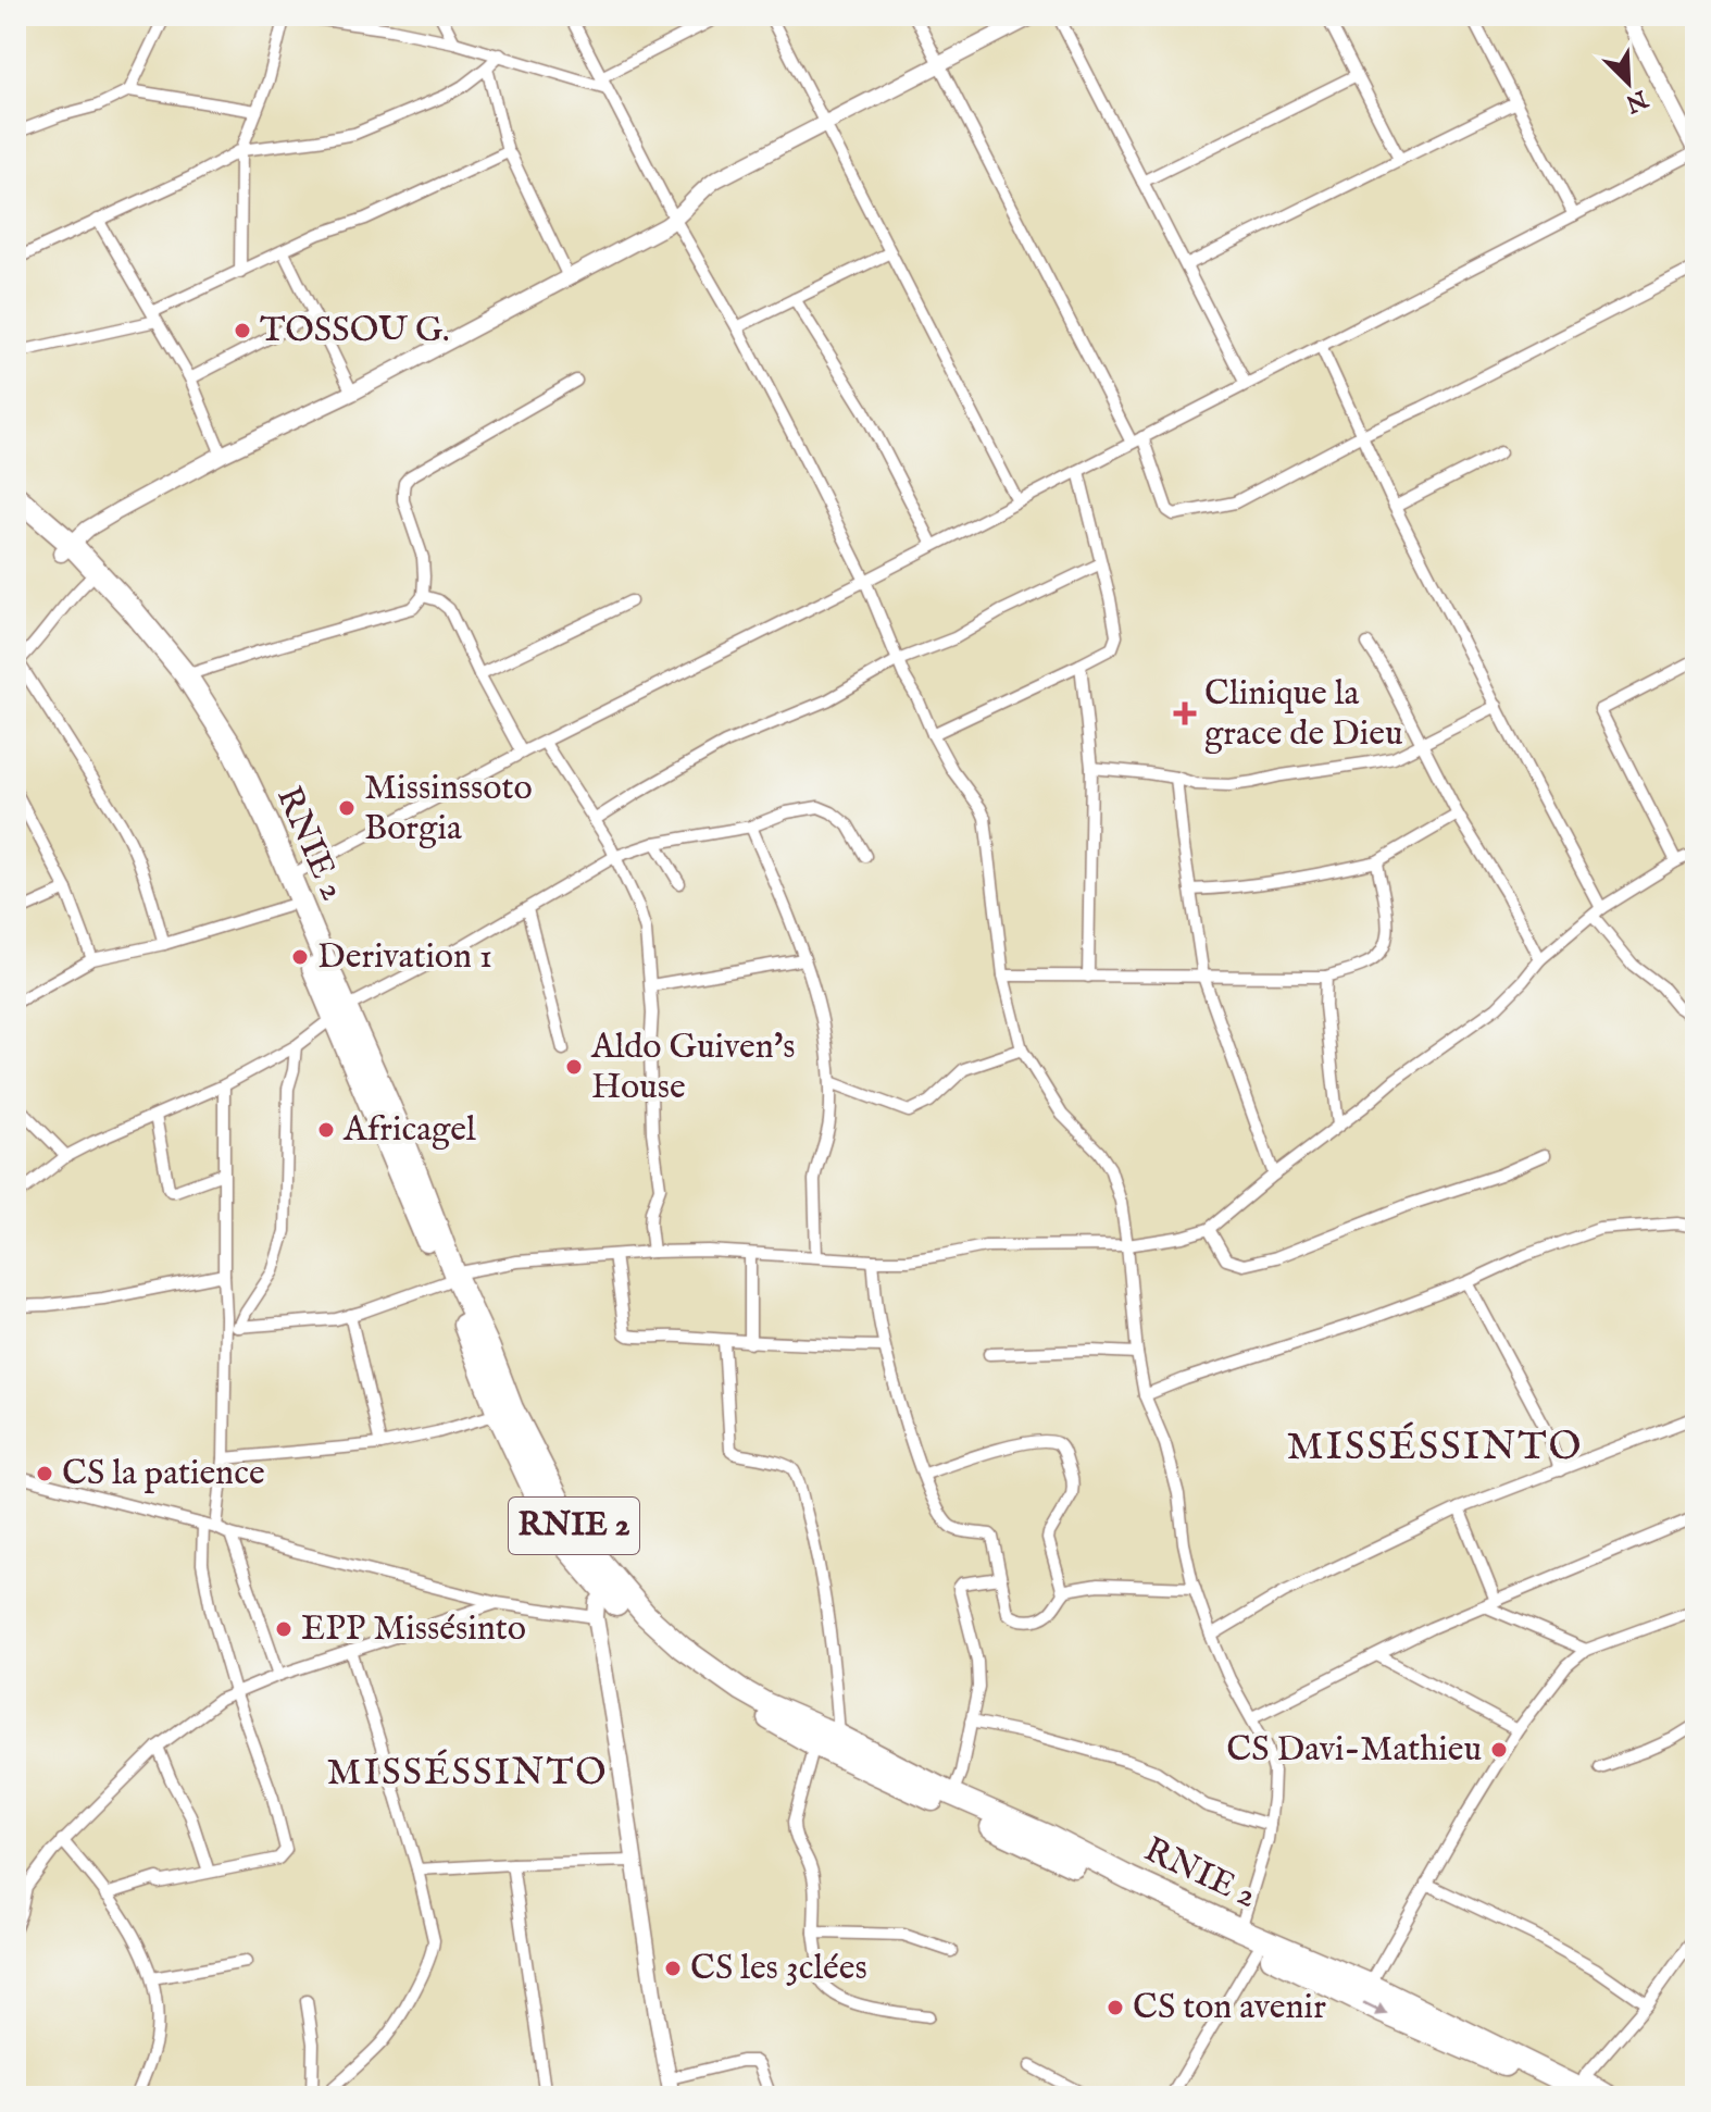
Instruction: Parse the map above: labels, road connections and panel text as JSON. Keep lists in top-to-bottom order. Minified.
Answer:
{"streets":{"highway":["RNIE 2"]},"districts":["MISSÉSSINTO","MISSÉSSINTO"],"places":{"other":["TOSSOU G.","Missinssoto Borgia","Derivation 1","Aldo Guiven's House","Africagel","CS la patience","EPP Missésinto","CS Davi-Mathieu","CS les 3clées","CS ton avenir"],"health":["Clinique la grace de Dieu"]},"north":"bottom right"}
